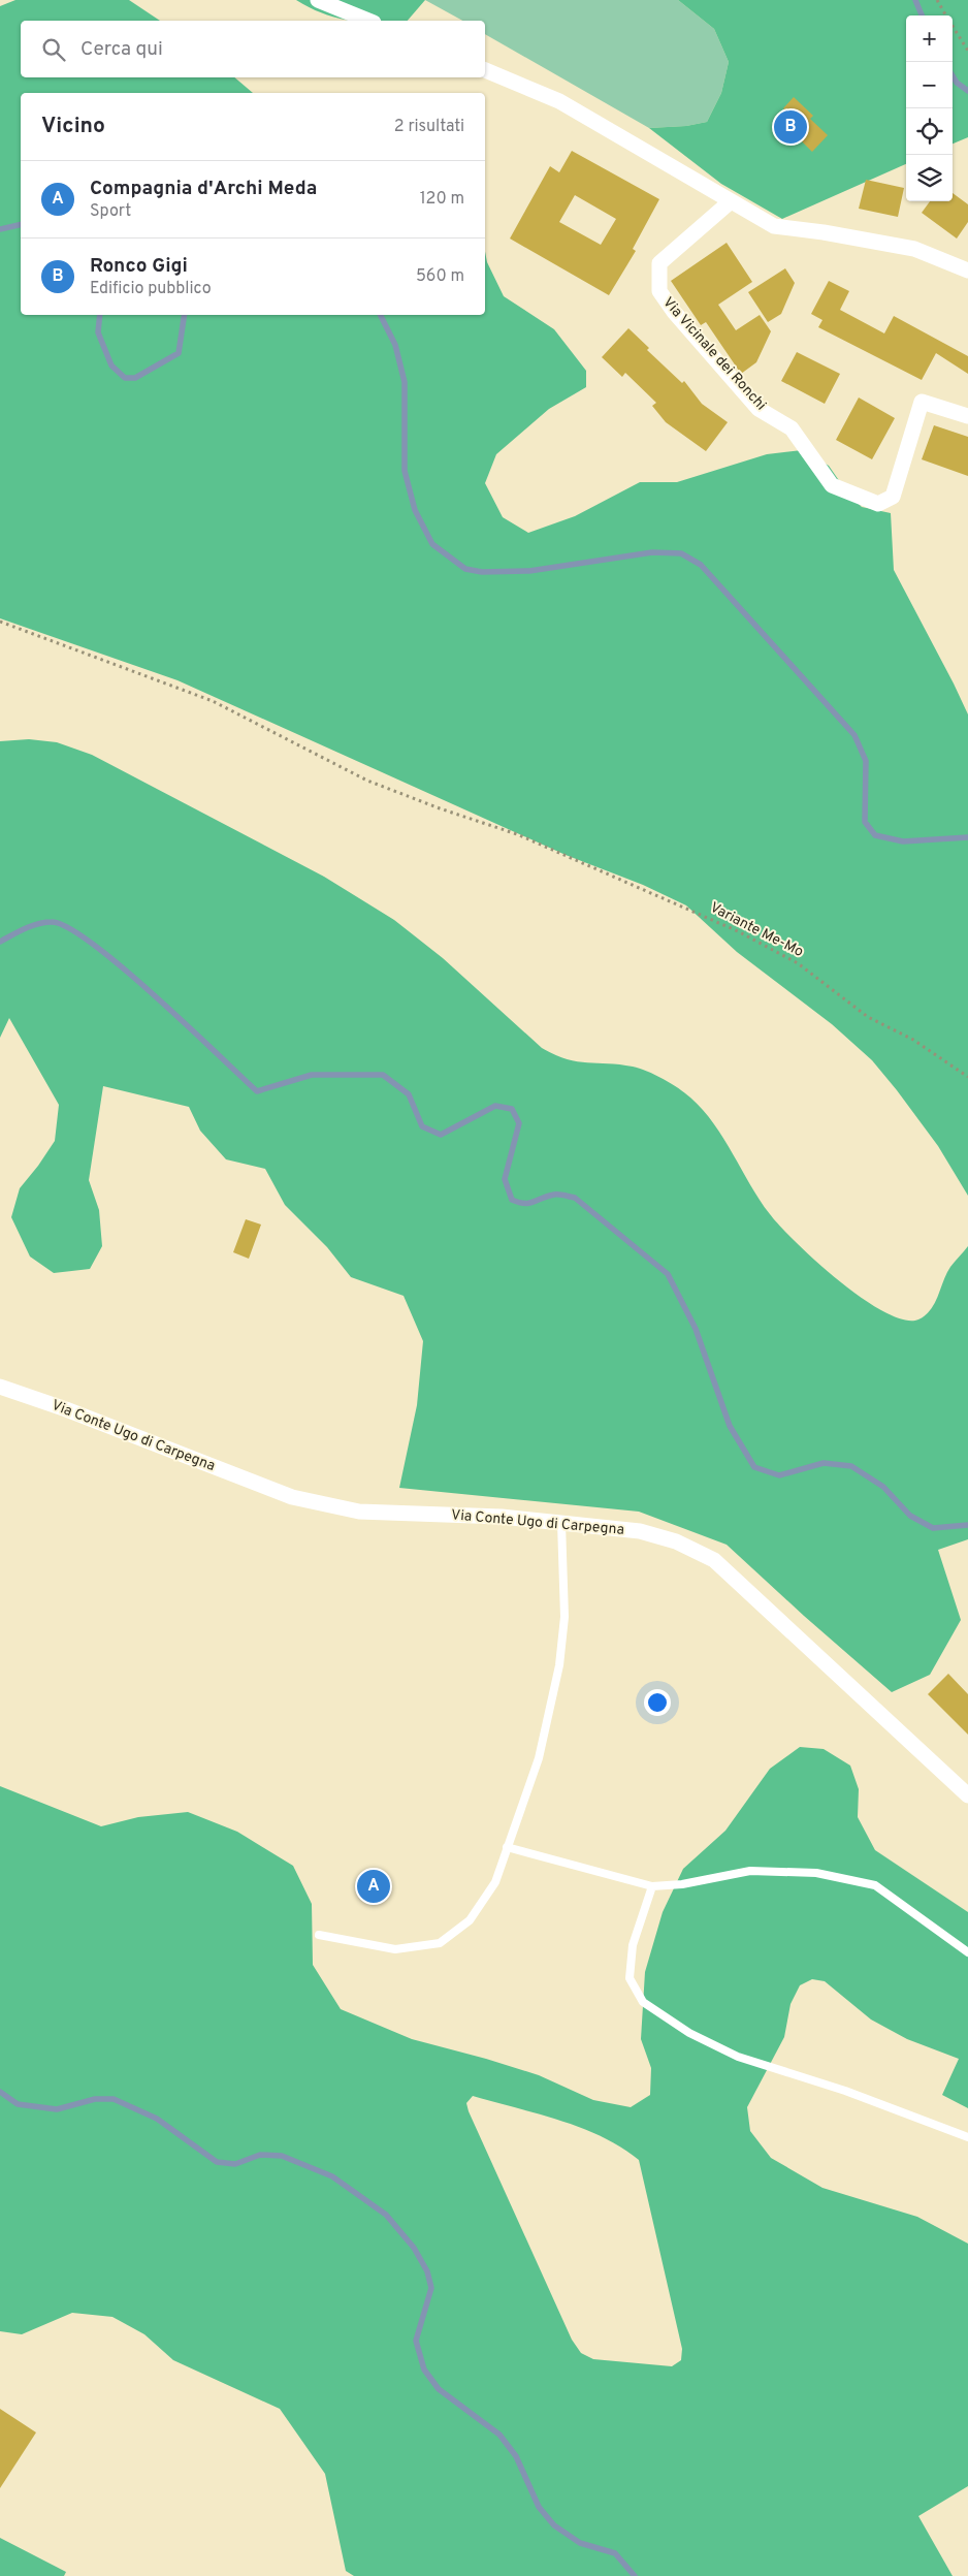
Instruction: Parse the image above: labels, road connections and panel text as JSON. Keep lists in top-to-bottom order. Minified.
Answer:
{"streets":{"street":["Via Vicinale dei Ronchi","Via Conte Ugo di Carpegna"],"path":["Variante Me-Mo"]},"page":{"map_buttons":["+","−"],"search":"Cerca qui","heading":["Vicino","2 risultati"],"pins":["B","A"],"list":[{"mark":"A","name":"Compagnia d'Archi Meda","note":"Sport","value":"120 m"},{"mark":"B","name":"Ronco Gigi","note":"Edificio pubblico","value":"560 m"}]}}
